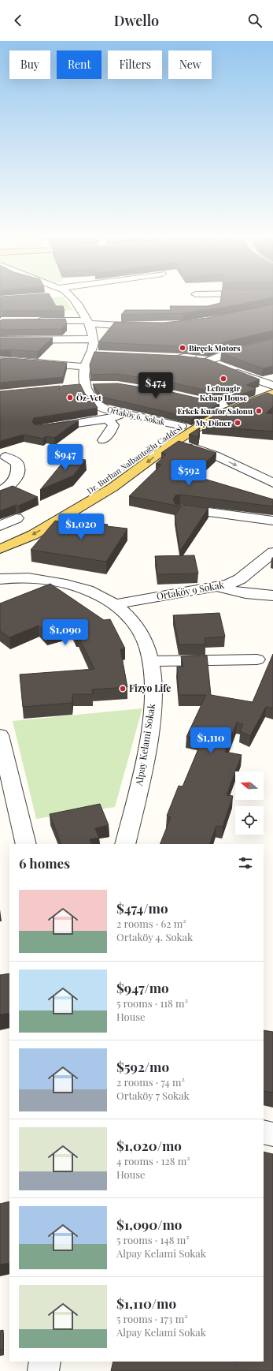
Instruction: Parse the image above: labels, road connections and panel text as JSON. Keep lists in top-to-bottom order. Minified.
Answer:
{"streets":{"main road":["Dr. Burhan Nalbantoğlu Caddesi"],"street":["Ortaköy 6. Sokak","Ortaköy 9 Sokak","Alpay Kelami Sokak"]},"crossings":[["Ortaköy 6. Sokak","Dr. Burhan Nalbantoğlu Caddesi"],["Ortaköy 9 Sokak","Alpay Kelami Sokak"]],"places":["Birçek Motors","Lefmagir Kebap House","Öz-Vet","Erkek Kuafōr Salonu","My Döner","Fizyo Life"],"north":"left","page":{"header":"Dwello","chip":["Buy","Rent","Filters","New"],"price":["$474","$947","$592","$1,020","$1,090","$1,110"],"heading":"6 homes","list":[{"name":"$474/mo","note":"2 rooms · 62 m² · Ortaköy 4. Sokak"},{"name":"$947/mo","note":"5 rooms · 118 m² · House"},{"name":"$592/mo","note":"2 rooms · 74 m² · Ortaköy 7 Sokak"},{"name":"$1,020/mo","note":"4 rooms · 128 m² · House"},{"name":"$1,090/mo","note":"5 rooms · 148 m² · Alpay Kelami Sokak"},{"name":"$1,110/mo","note":"5 rooms · 173 m² · Alpay Kelami Sokak"}]}}
